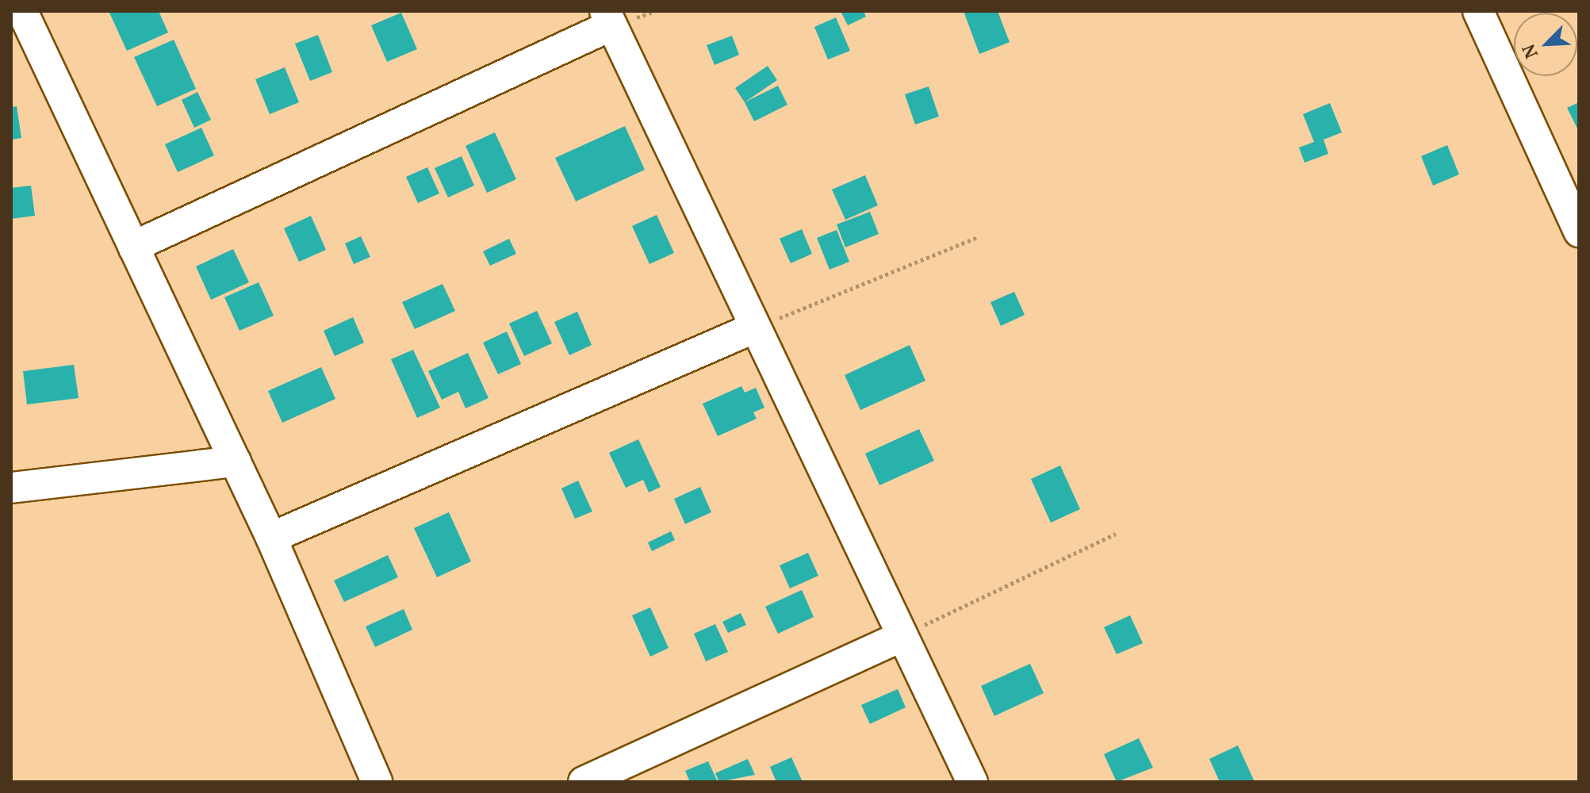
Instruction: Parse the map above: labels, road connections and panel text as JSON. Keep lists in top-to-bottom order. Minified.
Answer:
{"north":"bottom left"}
